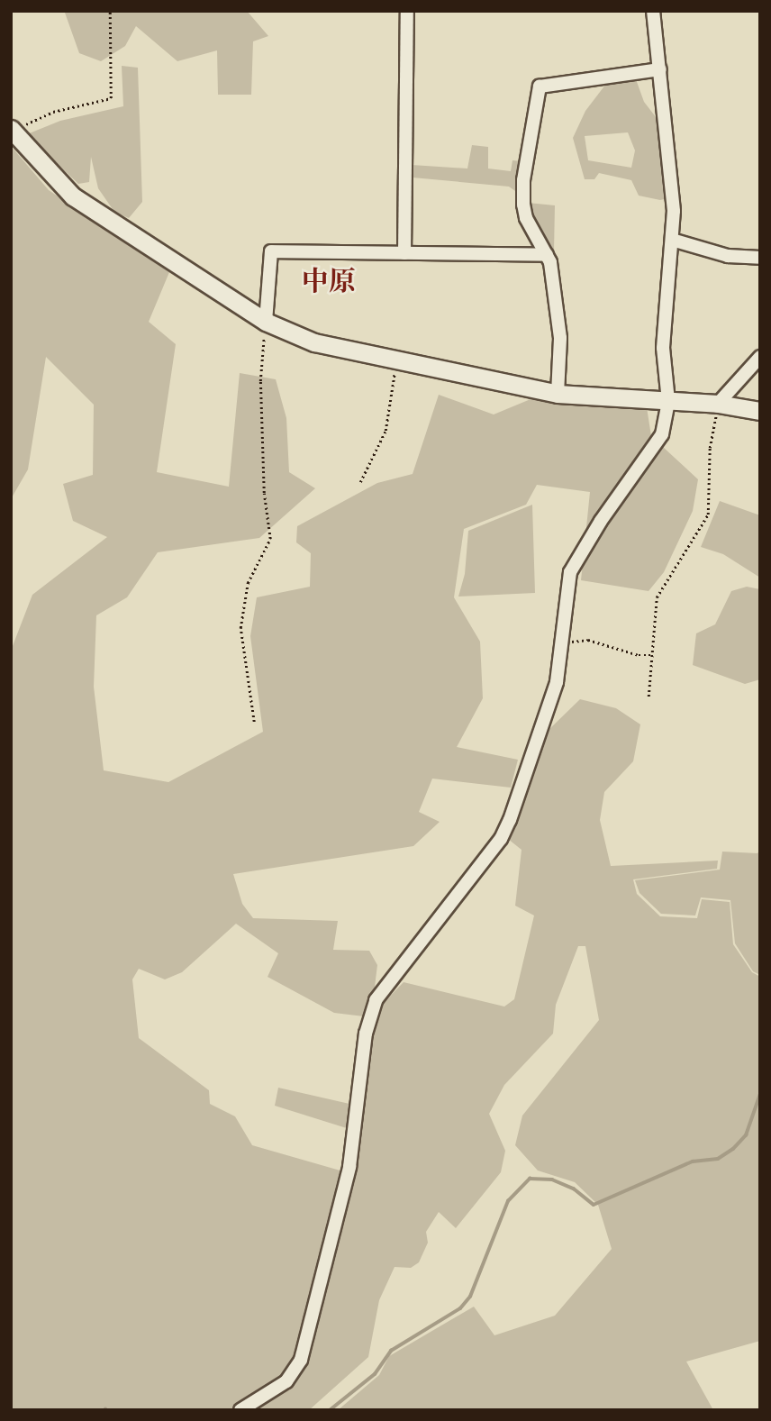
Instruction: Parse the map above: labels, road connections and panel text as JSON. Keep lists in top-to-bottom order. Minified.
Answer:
{"districts":["中原"]}
